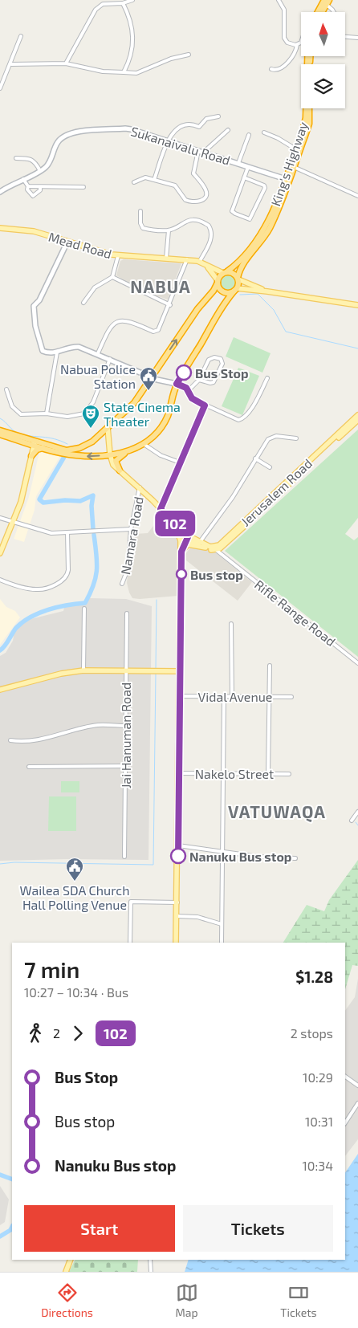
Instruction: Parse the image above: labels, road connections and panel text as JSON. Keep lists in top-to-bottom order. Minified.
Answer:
{"streets":{"highway":["King's Highway"],"main road":["Sukanaivalu Road","Mead Road","Jerusalem Road"],"street":["Namara Road","Rifle Range Road","Vidal Avenue","Jai Hanuman Road","Nakelo Street"]},"crossings":[["Sukanaivalu Road","King's Highway"],["King's Highway","Mead Road"],["Jerusalem Road","Rifle Range Road"]],"districts":["NABUA","VATUWAQA"],"places":{"other":["Bus Stop","Bus stop","Nanuku Bus stop"],"public building":["Nabua Police Station","Wailea SDA Church Hall Polling Venue"],"theatre":["State Cinema Theater"]},"lines":["bus line 102"],"north":"top","page":{"on_map":"102","heading":["7 min","10:27 – 10:34 · Bus","$1.28"],"legs":["2","102","2 stops"],"list":[{"name":"Bus Stop","value":"10:29"},{"name":"Bus stop","value":"10:31"},{"name":"Nanuku Bus stop","value":"10:34"}],"buttons":["Start","Tickets"],"tabs":["Directions","Map","Tickets"]}}
